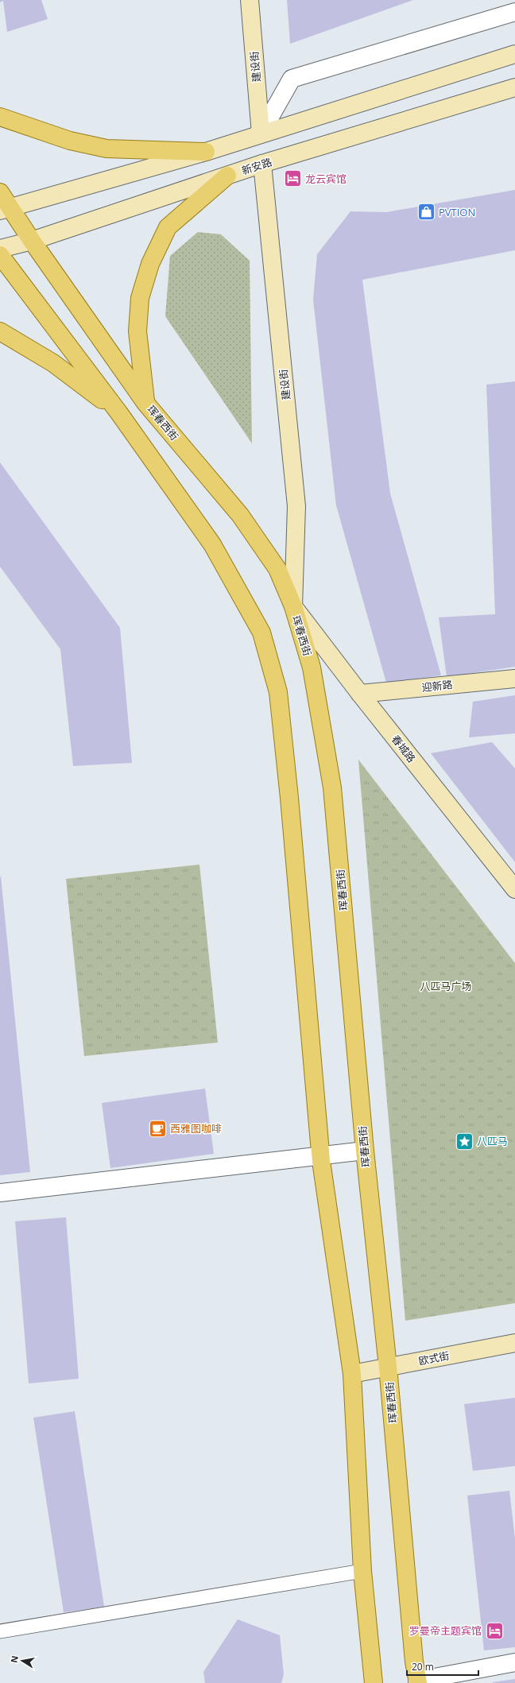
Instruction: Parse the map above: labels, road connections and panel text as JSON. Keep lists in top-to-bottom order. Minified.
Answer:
{"streets":{"main road":["珲春西街"],"street":["建设街","新安路","迎新路","春城路","欧式街"]},"crossings":[["建设街","新安路"],["建设街","珲春西街"],["建设街","春城路"],["新安路","珲春西街"],["珲春西街","春城路"],["珲春西街","欧式街"],["迎新路","春城路"]],"parks":["八匹马广场"],"places":{"hotel":["龙云宾馆","罗曼帝主题宾馆"],"shop":["PVTION"],"cafe":["西雅图咖啡"],"place":["八匹马"]},"scale_bar":"20 m","north":"left"}
